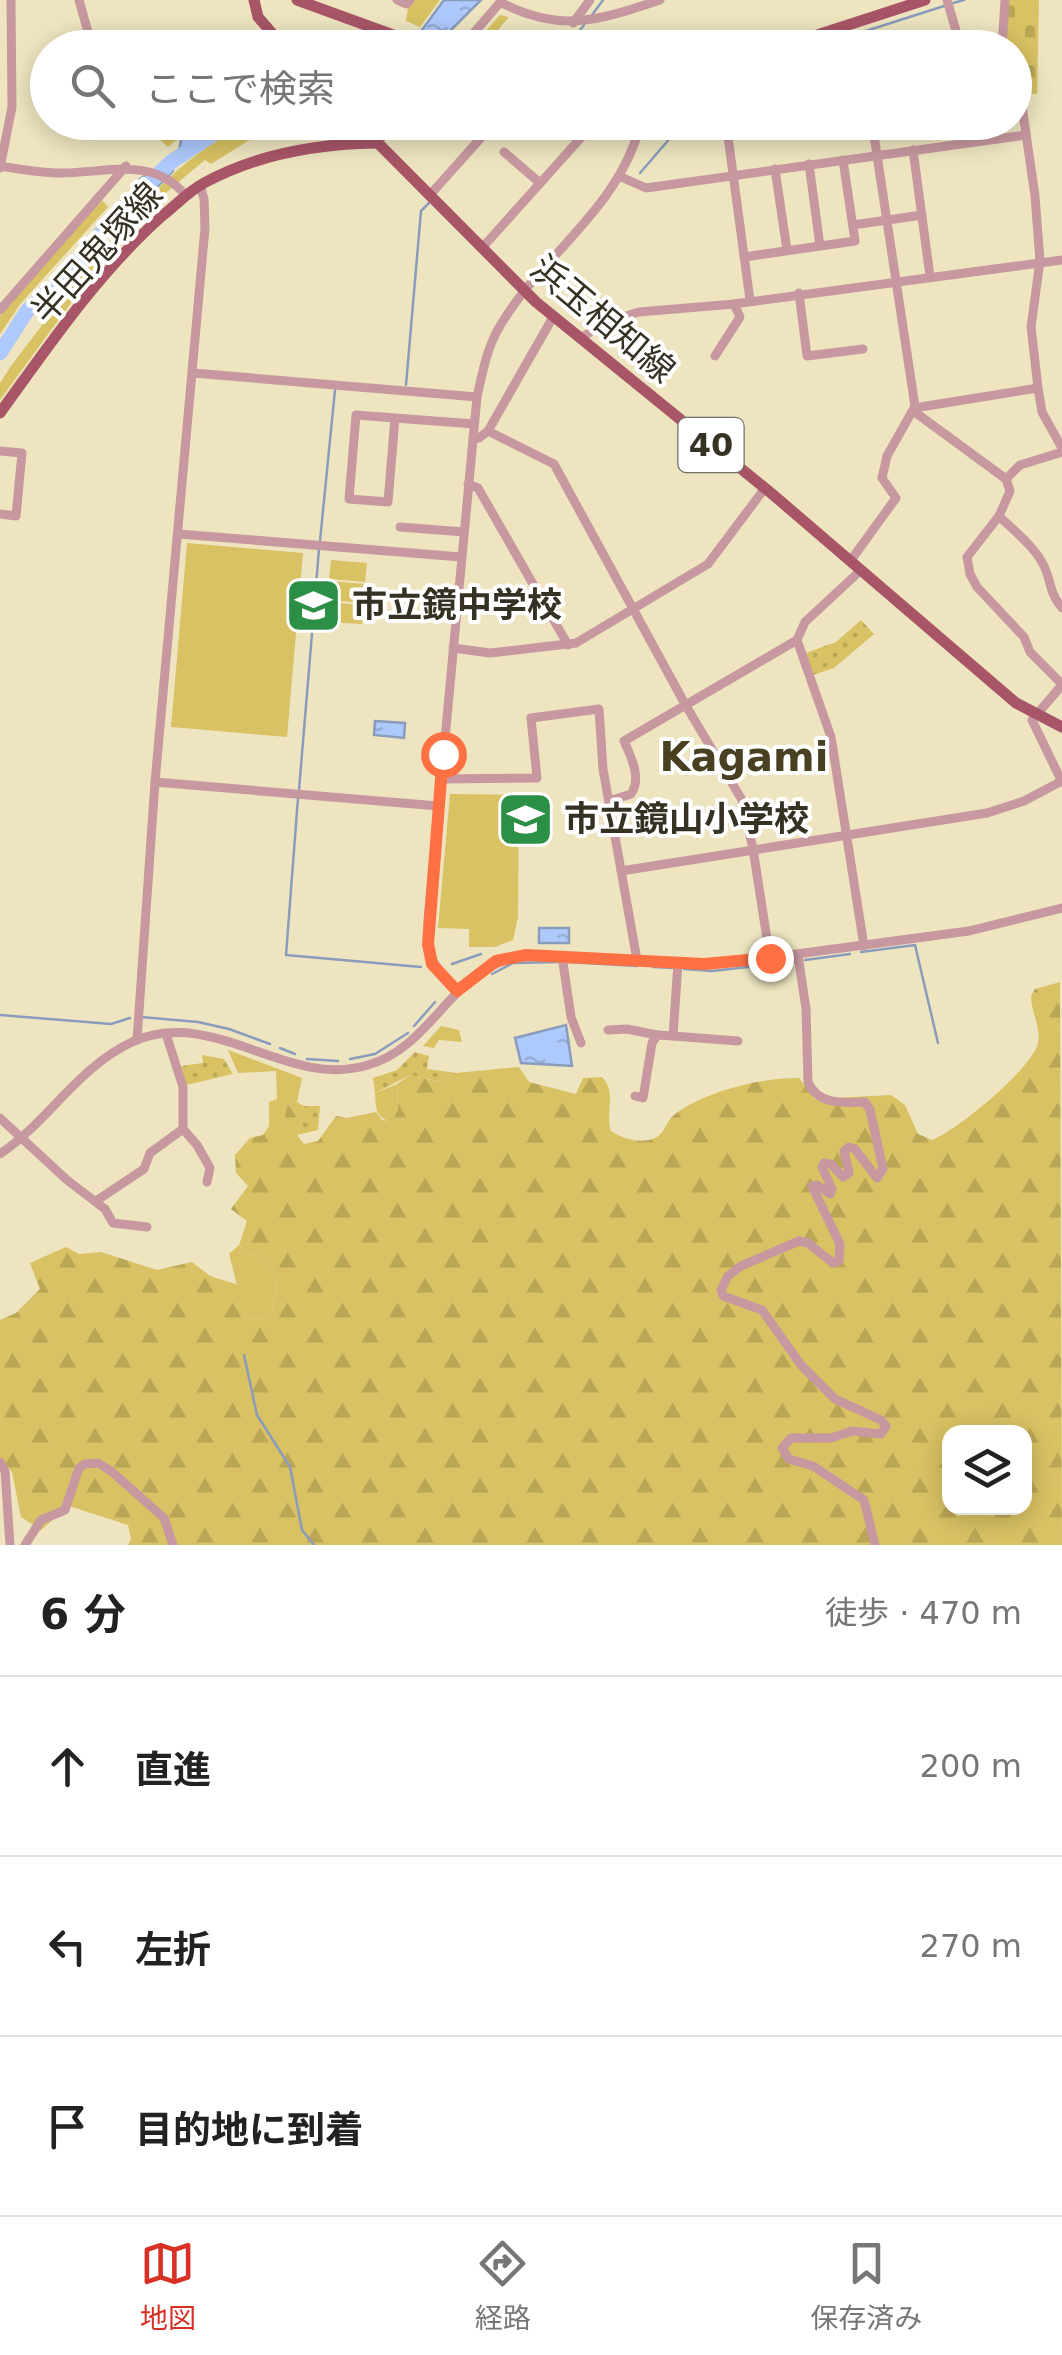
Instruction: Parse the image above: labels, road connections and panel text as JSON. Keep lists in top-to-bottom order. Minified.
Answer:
{"streets":{"main road":["半田鬼塚線","浜玉相知線","40"]},"crossings":[["半田鬼塚線","浜玉相知線"]],"districts":["Kagami"],"places":{"school or university":["市立鏡中学校","市立鏡山小学校"]},"page":{"search":"ここで検索","heading":["6 分","徒歩 · 470 m"],"list":[["直進","200 m"],["左折","270 m"],"目的地に到着"],"nav":["地図","経路","保存済み"]}}
